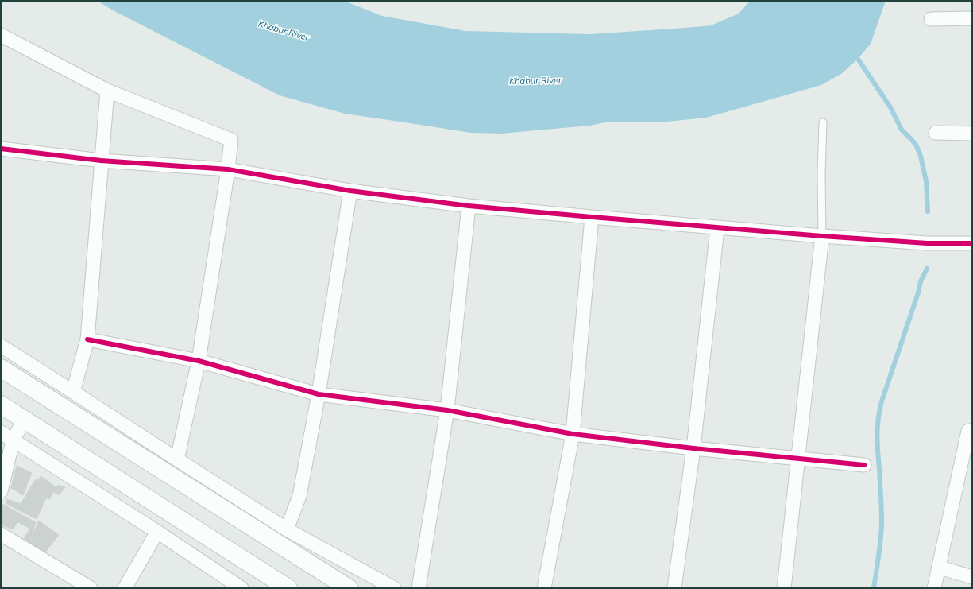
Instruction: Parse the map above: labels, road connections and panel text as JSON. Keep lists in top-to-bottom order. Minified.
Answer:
{"water":["Khabur River"]}
